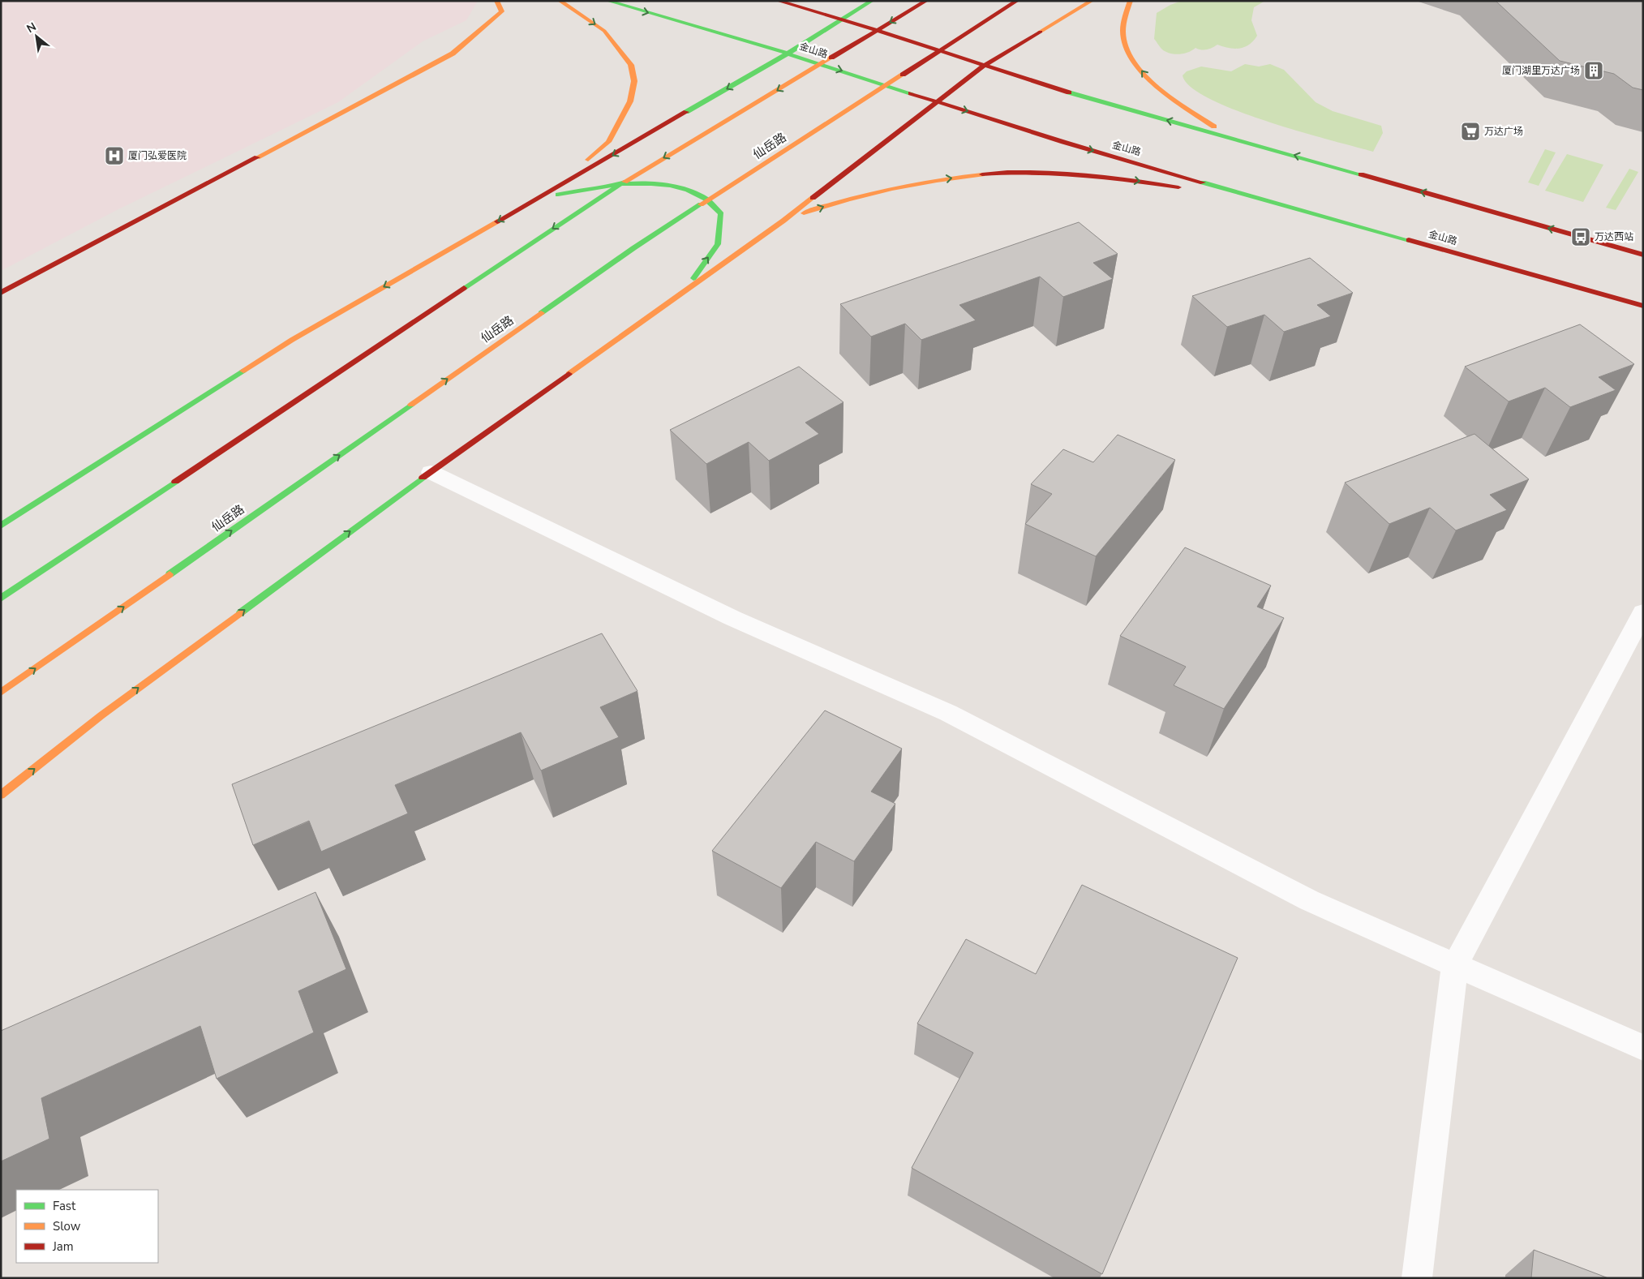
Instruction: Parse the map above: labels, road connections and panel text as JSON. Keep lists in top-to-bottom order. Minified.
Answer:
{"streets":{"main road":["金山路","仙岳路"]},"places":{"building":["厦门湖里万达广场"],"supermarket":["万达广场"],"hospital":["厦门弘爱医院"],"bus stop":["万达西站"]},"legend":["Fast","Slow","Jam"],"north":"top left"}
